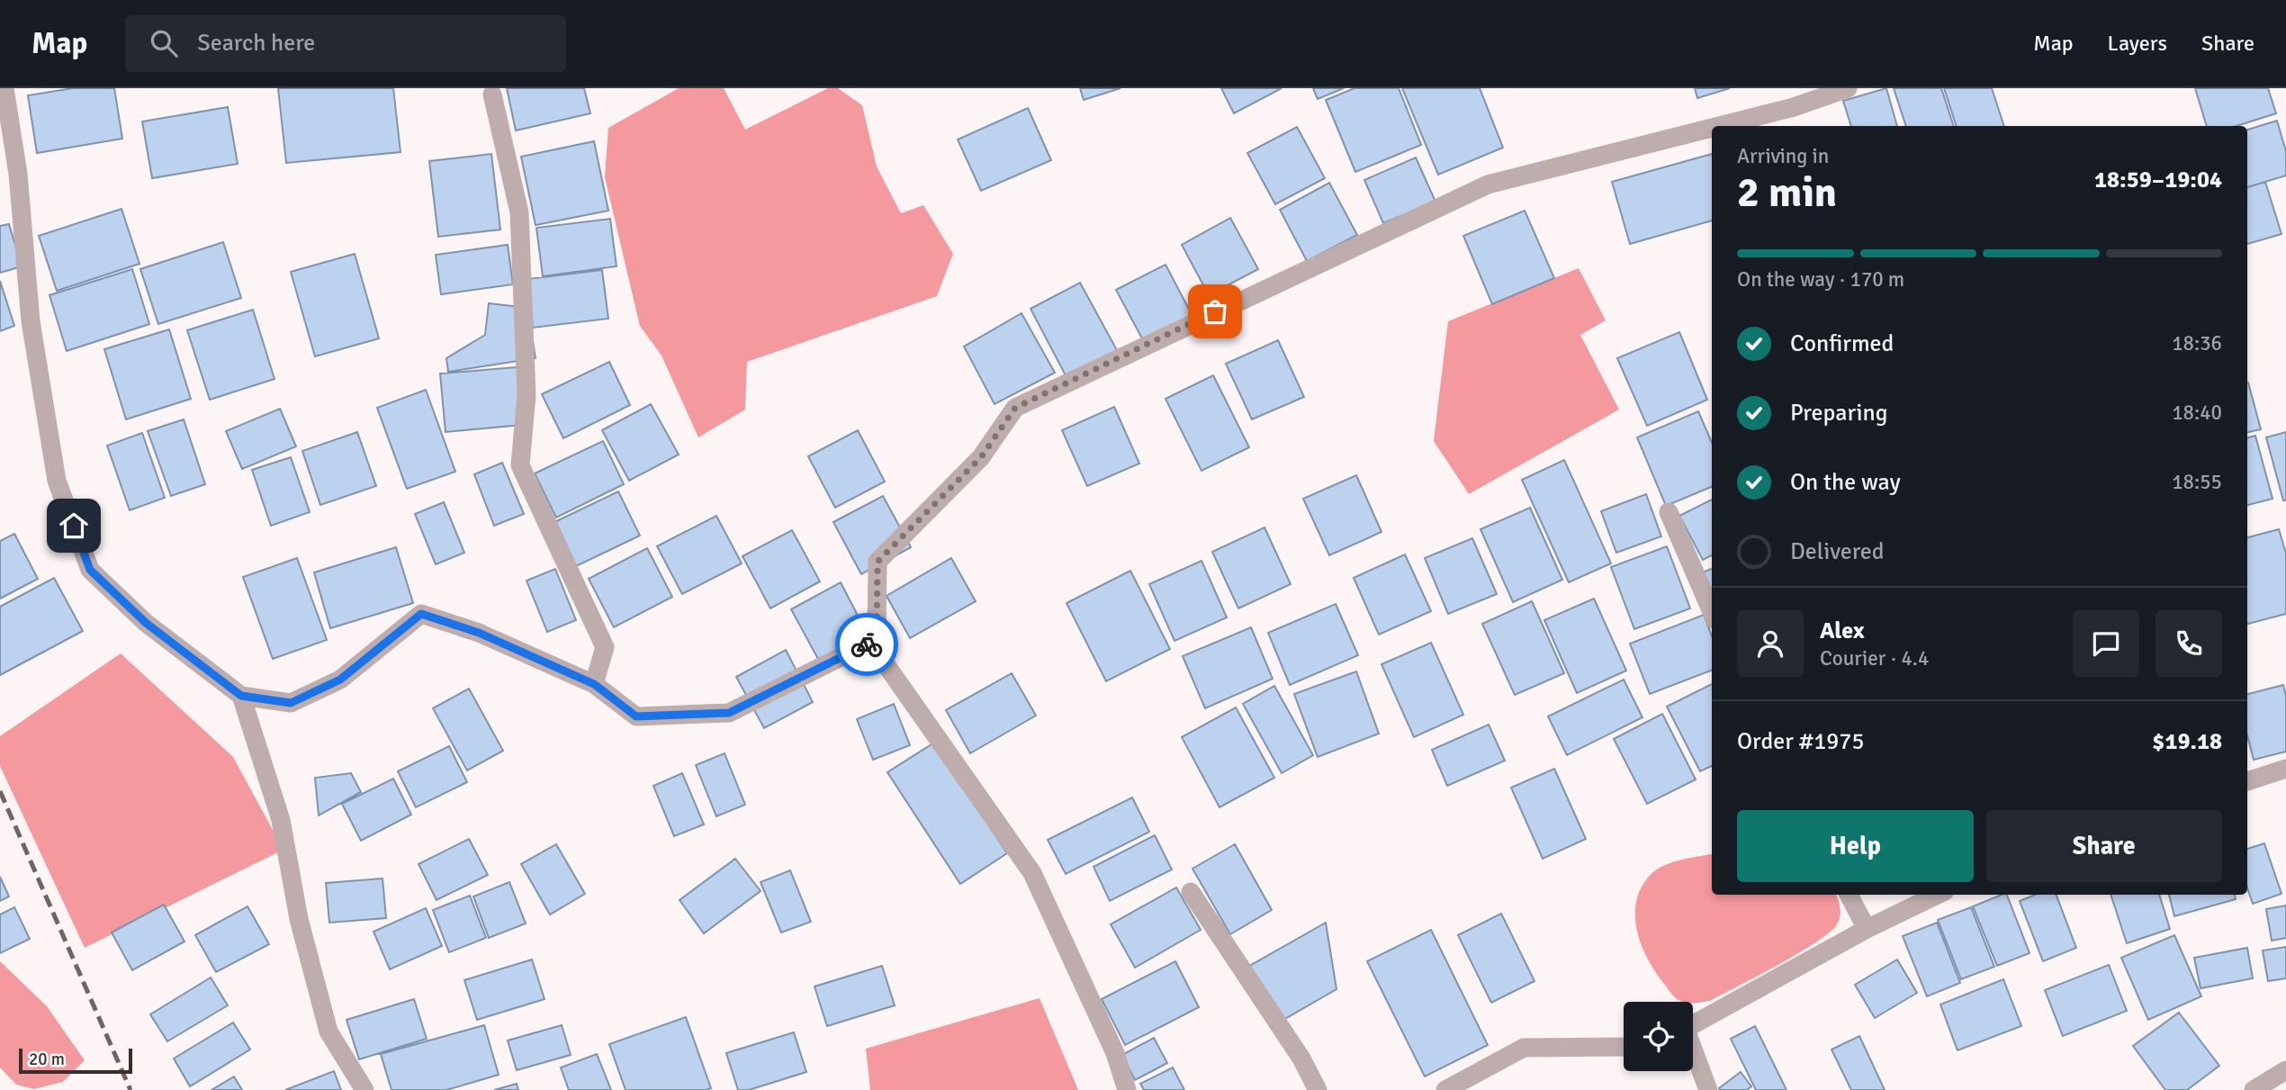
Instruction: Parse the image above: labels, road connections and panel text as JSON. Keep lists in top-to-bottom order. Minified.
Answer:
{"scale_bar":"20 m","page":{"header":"Map","search":"Search here","nav":["Map","Layers","Share"],"heading":["2 min","Arriving in","18:59–19:04"],"panel":["Alex","Courier · 4.4","Order #1975","$19.18"],"bar":"On the way · 170 m","list":[["Confirmed","18:36"],["Preparing","18:40"],["On the way","18:55"],"Delivered"],"buttons":["Help","Share"],"scale":"20 m"}}
